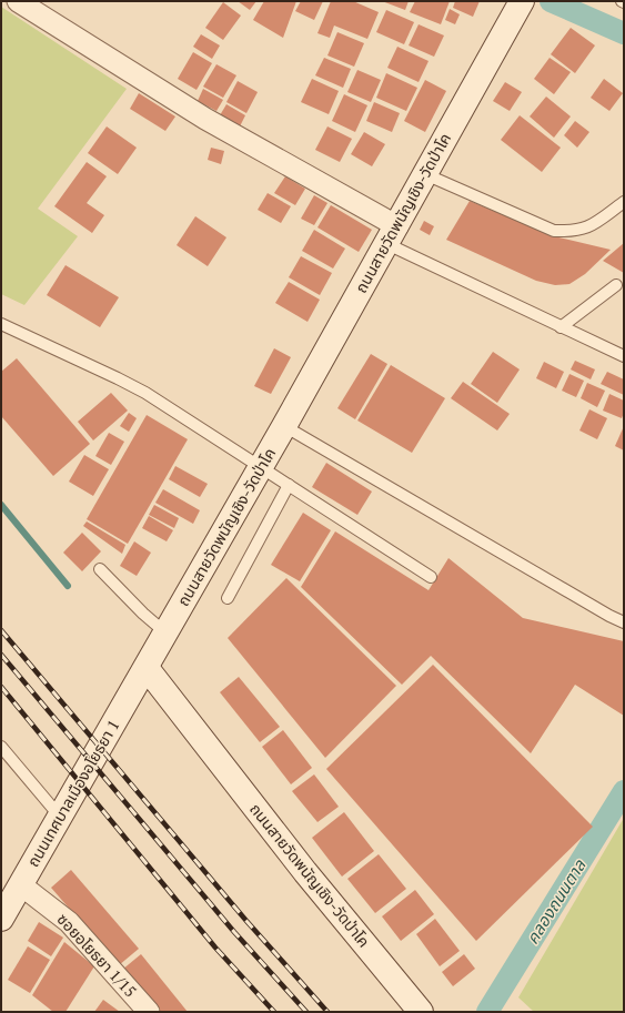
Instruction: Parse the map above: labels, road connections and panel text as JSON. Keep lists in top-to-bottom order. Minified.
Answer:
{"streets":{"main road":["ถนนสายวัดพนัญเชิง-วัดป่าโค","ถนนเทศบาลเมืองอโยธยา 1"],"street":["ซอยอโยธยา 1/15"]},"crossings":[["ถนนสายวัดพนัญเชิง-วัดป่าโค","ถนนเทศบาลเมืองอโยธยา 1"],["ถนนเทศบาลเมืองอโยธยา 1","ซอยอโยธยา 1/15"]],"water":["คลองถนนตาล"]}
